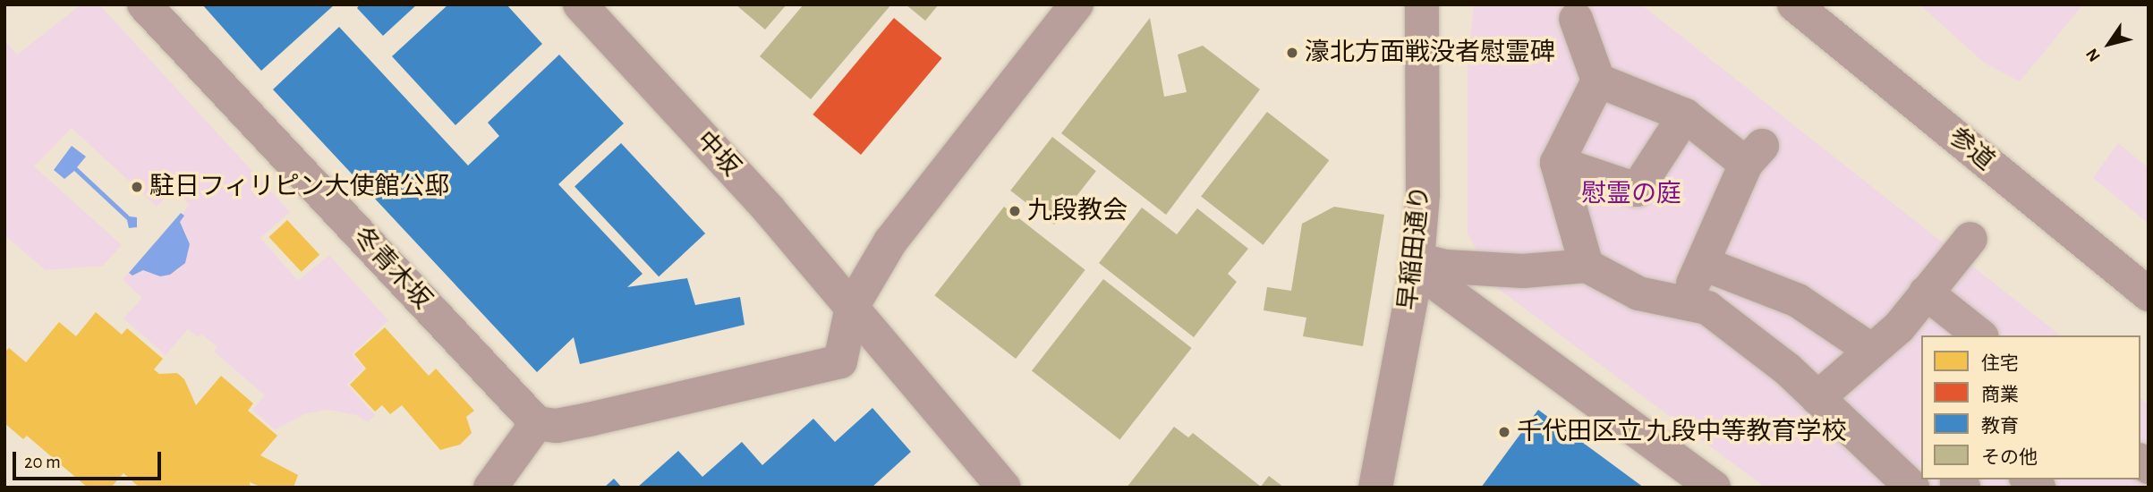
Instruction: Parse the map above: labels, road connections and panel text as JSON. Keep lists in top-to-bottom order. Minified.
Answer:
{"streets":{"street":["参道","中坂","早稲田通り","冬青木坂"]},"parks":["慰霊の庭"],"places":["濠北方面戦没者慰霊碑","駐日フィリピン大使館公邸","九段教会","千代田区立 九段中等教育学校"],"legend":["住宅","商業","教育","その他"],"scale_bar":"20 m","north":"bottom left"}
